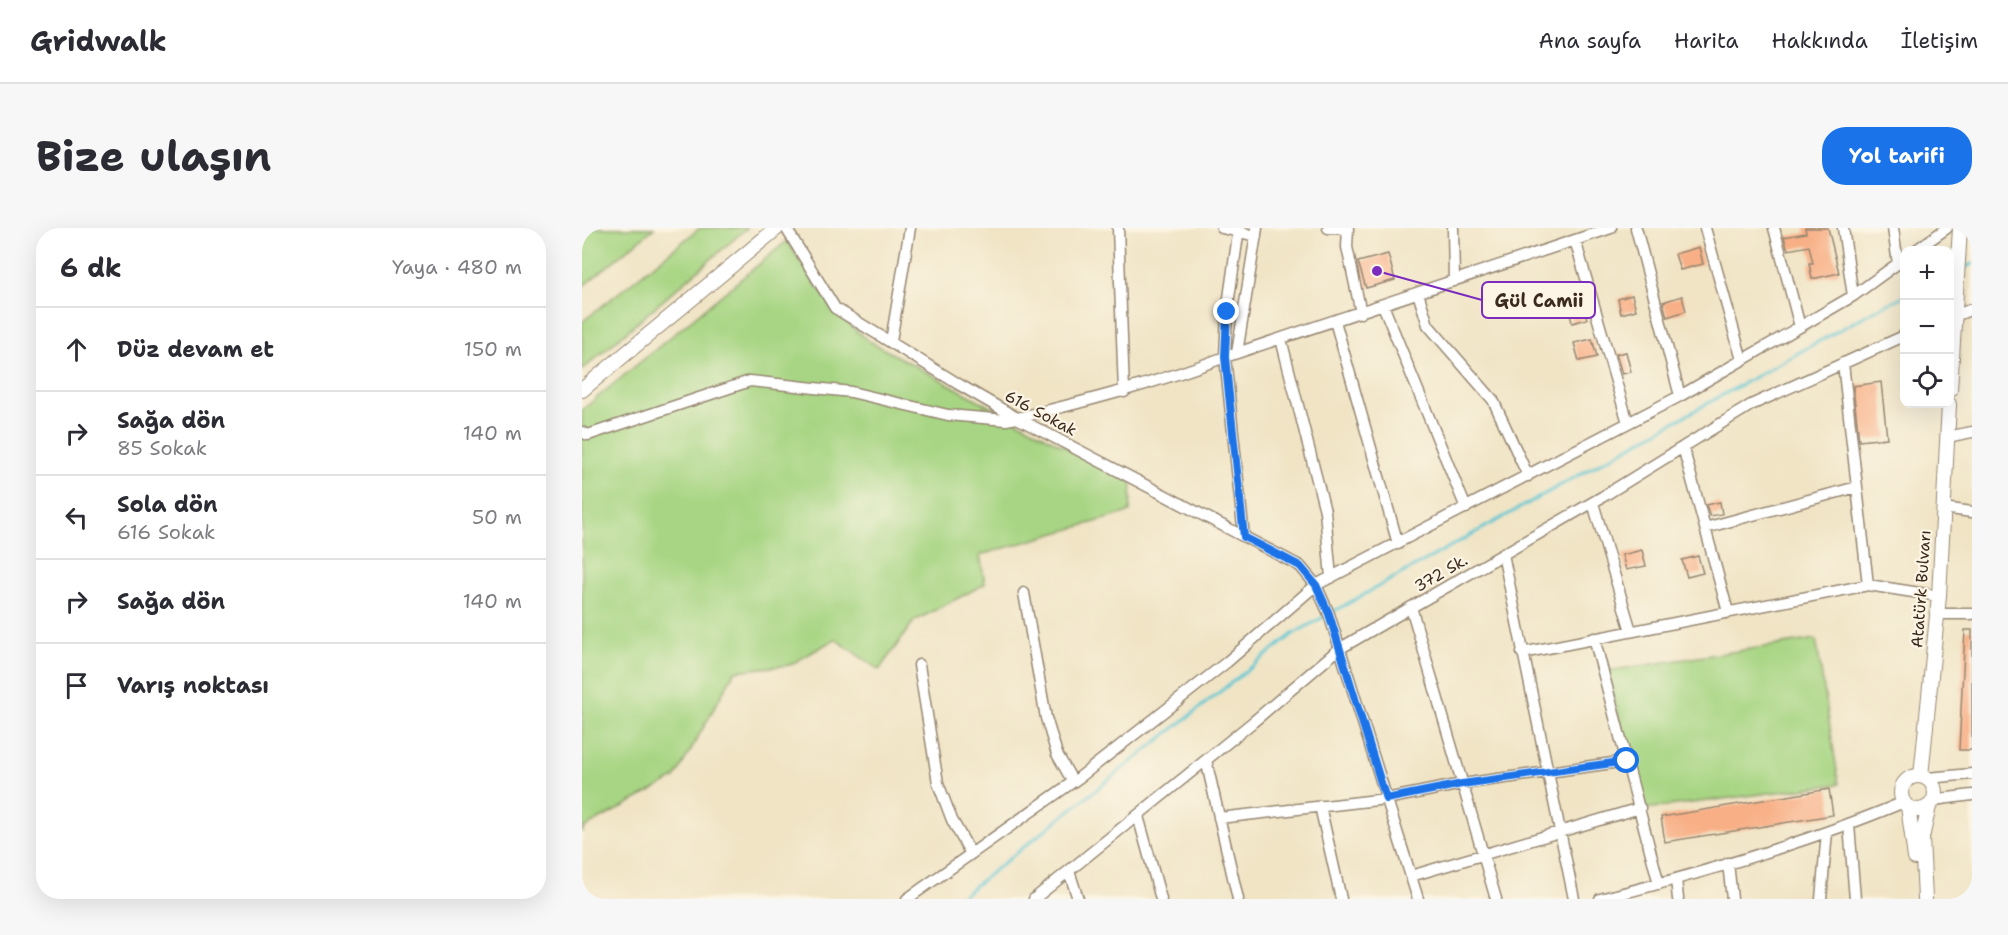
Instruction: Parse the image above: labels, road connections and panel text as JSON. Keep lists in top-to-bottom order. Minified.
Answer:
{"streets":{"main road":["Atatürk Bulvarı"],"street":["616 Sokak","372 Sk."]},"crossings":[["616 Sokak","372 Sk."]],"places":["Gül Camii"],"page":{"header":"Gridwalk","nav":["Ana sayfa","Harita","Hakkında","İletişim"],"buttons":"Yol tarifi","title":"Bize ulaşın","heading":["6 dk","Yaya · 480 m"],"map_buttons":["+","−"],"list":[["Düz devam et","150 m"],["Sağa dön","85 Sokak","140 m"],["Sola dön","616 Sokak","50 m"],["Sağa dön","140 m"],"Varış noktası"]}}
